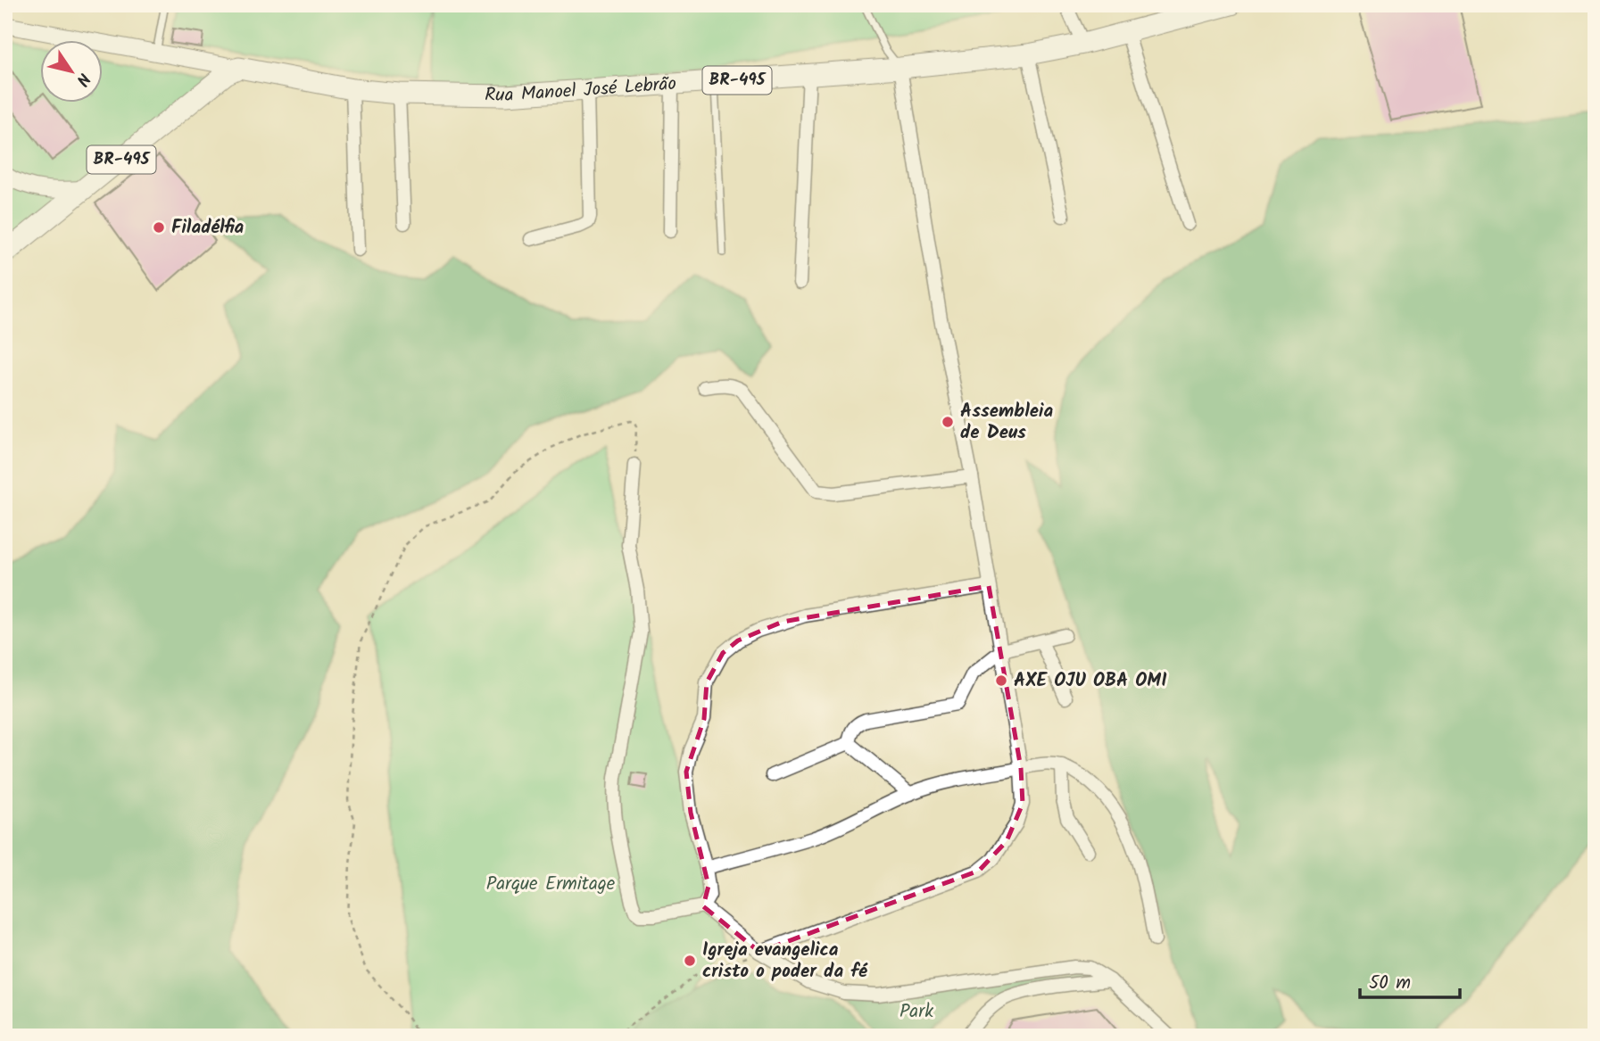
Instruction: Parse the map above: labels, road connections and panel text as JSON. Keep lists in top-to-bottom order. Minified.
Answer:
{"streets":{"main road":["BR-495","Rua Manoel José Lebrão"]},"crossings":[["BR-495","Rua Manoel José Lebrão"]],"parks":["Parque Ermitage","Park"],"places":["Filadélfia","Assembleia de Deus","AXE OJU OBA OMI","Igreja evangelica cristo o poder da fé"],"scale_bar":"50 m","north":"bottom right"}
